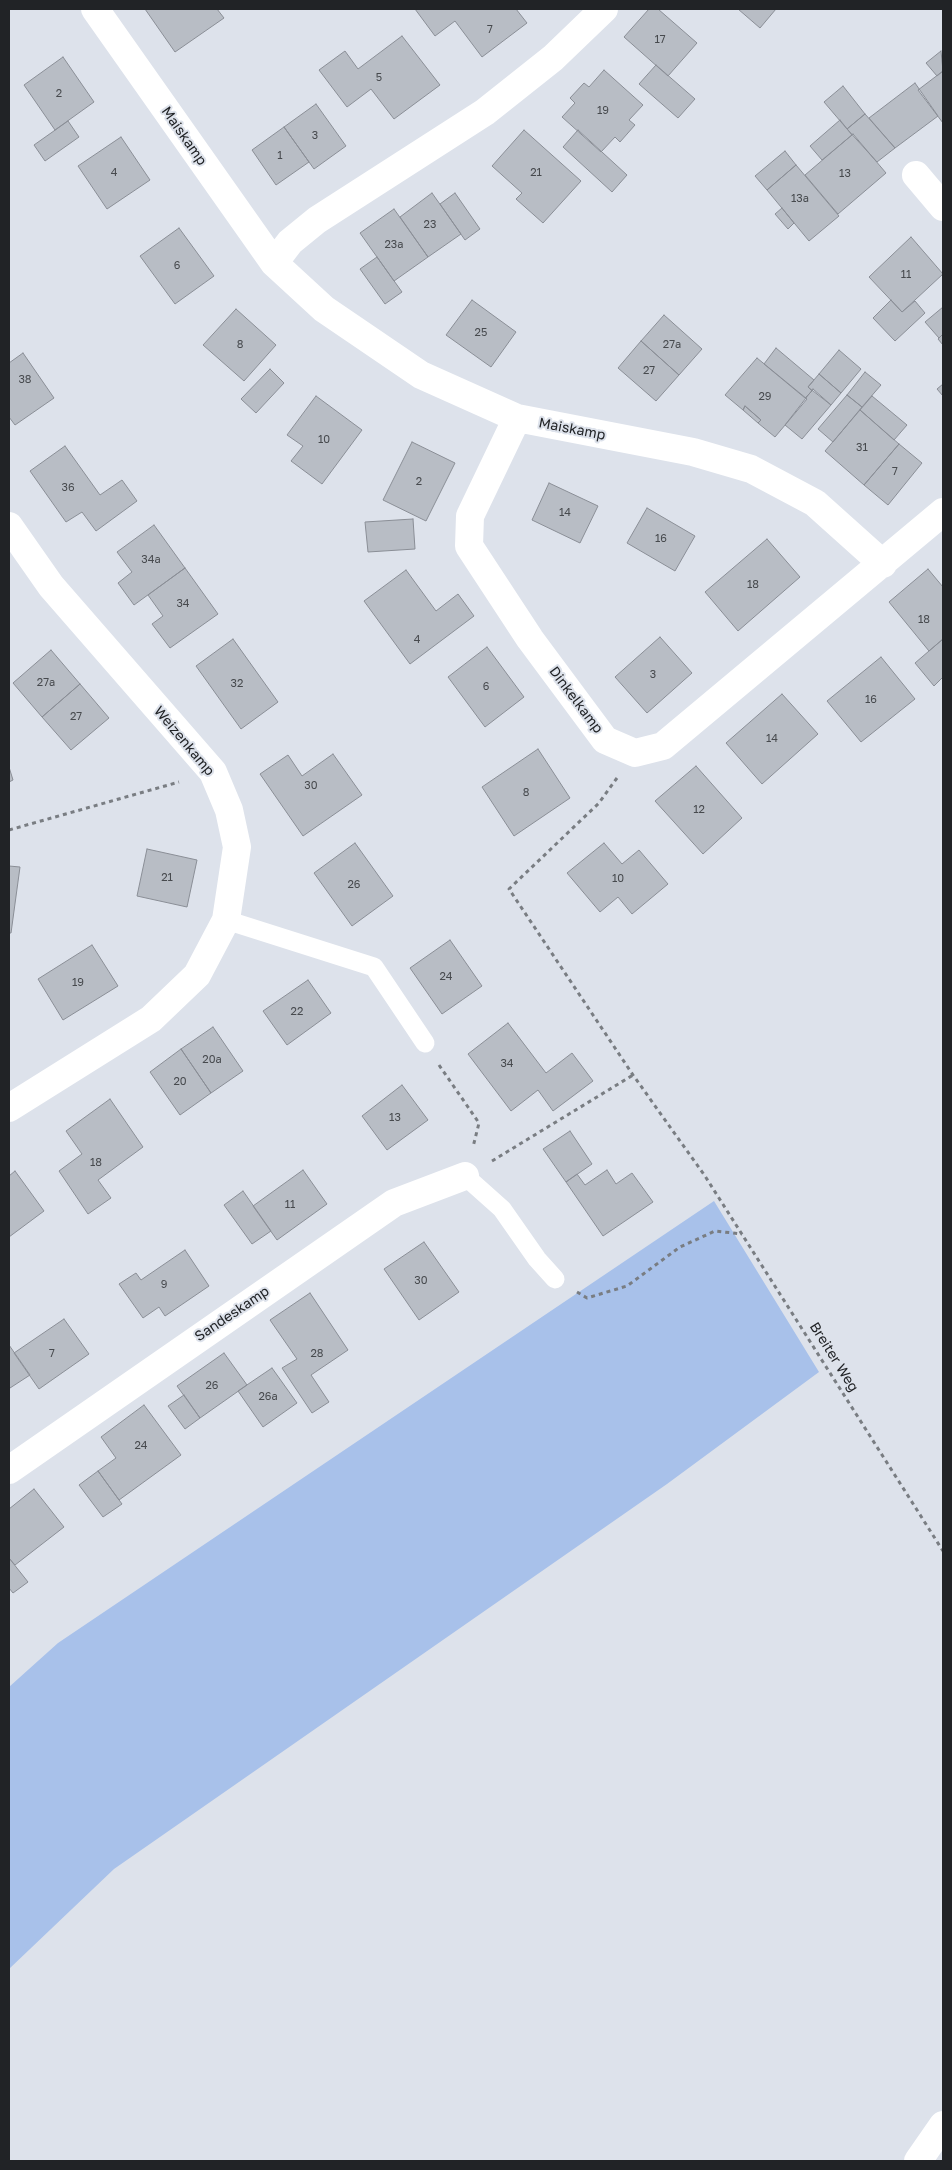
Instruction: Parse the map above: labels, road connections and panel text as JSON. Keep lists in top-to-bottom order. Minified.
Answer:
{"streets":{"street":["Maiskamp","Dinkelkamp","Weizenkamp","Sandeskamp"],"path":["Breiter Weg"]},"crossings":[["Maiskamp","Dinkelkamp"],["Dinkelkamp","Breiter Weg"]],"house_numbers":["7","17","5","2","19","3","1","4","21","13","13a","23","23a","6","11","25","8","27a","27","38","29","10","31","7","2","36","14","16","34a","18","34","18","4","3","27a","32","6","16","27","14","30","8","12","21","10","26","24","19","22","20a","34","20","13","18","11","30","9","7","28","26","26a","24"]}
